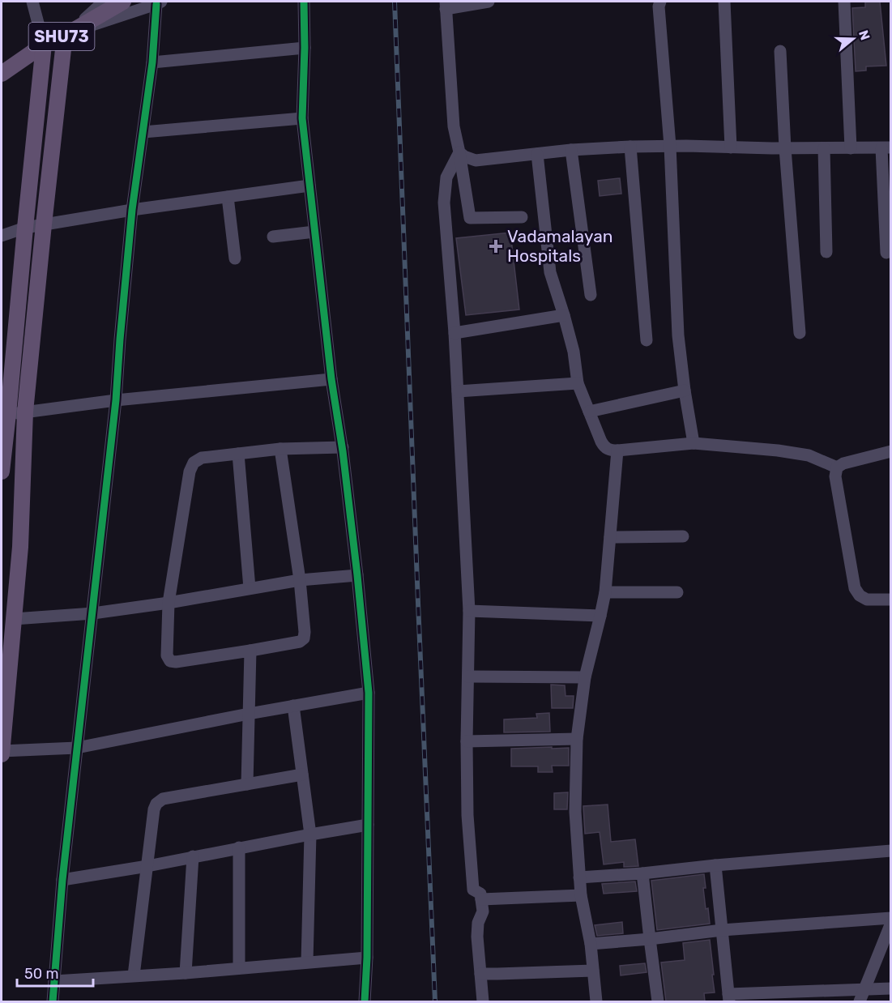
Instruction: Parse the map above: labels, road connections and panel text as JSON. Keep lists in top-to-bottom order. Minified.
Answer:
{"streets":{"main road":["SHU73"]},"places":{"health":["Vadamalayan Hospitals"]},"scale_bar":"50 m","north":"right"}
